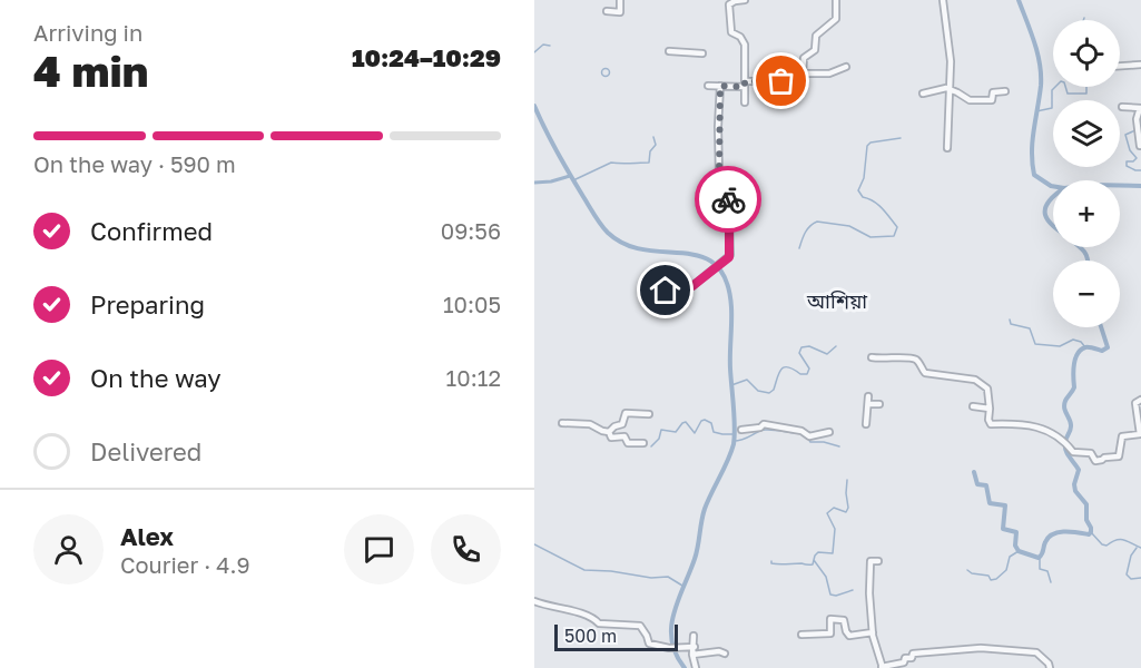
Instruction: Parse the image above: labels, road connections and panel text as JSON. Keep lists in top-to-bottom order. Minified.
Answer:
{"districts":["আশিয়া"],"scale_bar":"500 m","page":{"heading":["4 min","Arriving in","10:24–10:29"],"panel":["Alex","Courier · 4.9"],"map_buttons":["+","−"],"bar":"On the way · 590 m","list":[["Confirmed","09:56"],["Preparing","10:05"],["On the way","10:12"],"Delivered"],"scale":"500 m"}}
